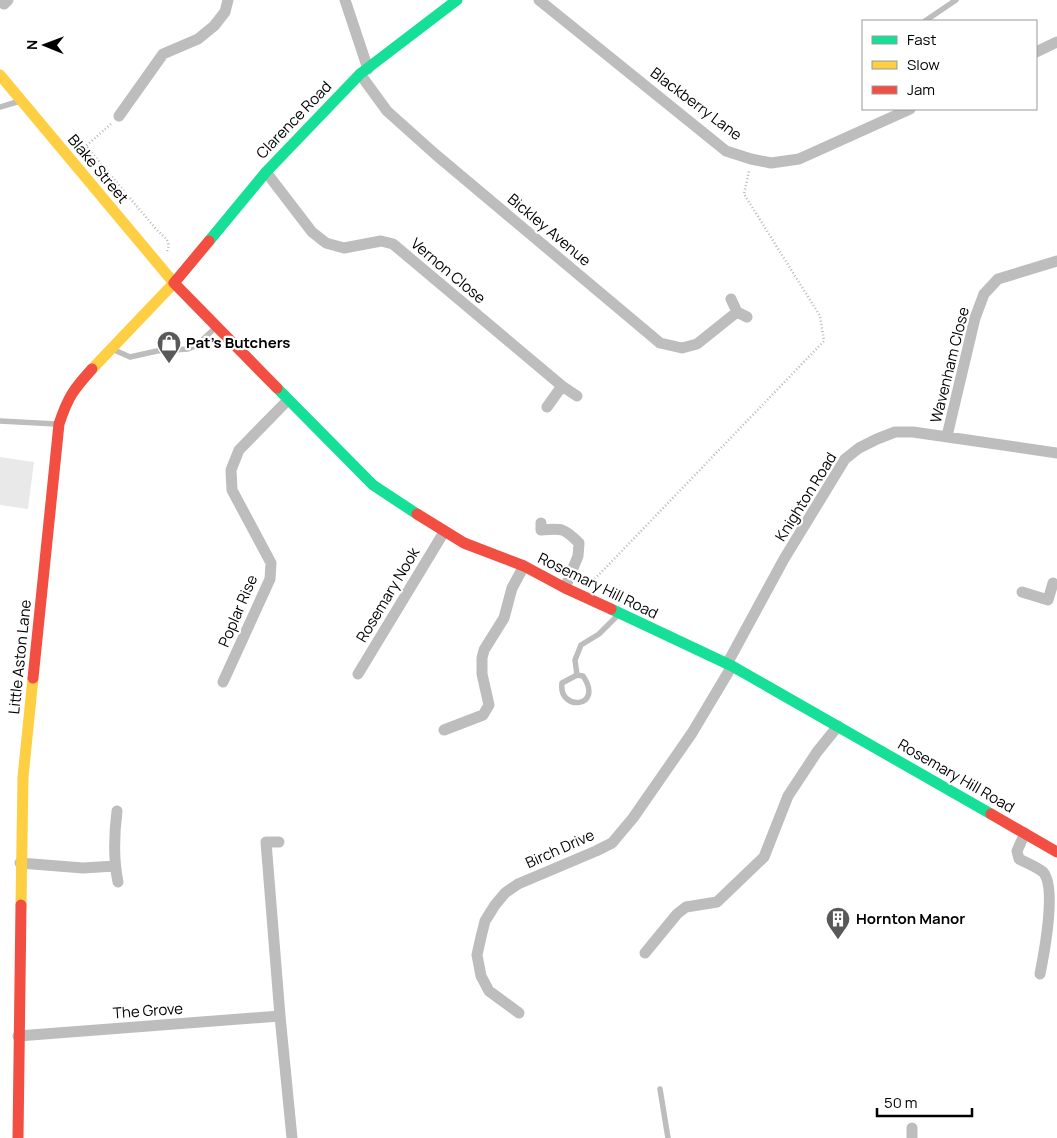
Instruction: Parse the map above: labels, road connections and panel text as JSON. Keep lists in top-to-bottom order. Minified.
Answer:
{"streets":{"main road":["Clarence Road","Blake Street","Rosemary Hill Road","Little Aston Lane"],"street":["Blackberry Lane","Bickley Avenue","Vernon Close","Wavenham Close","Knighton Road","Rosemary Nook","Poplar Rise","Birch Drive","The Grove"]},"crossings":[["Clarence Road","Blake Street"],["Clarence Road","Bickley Avenue"],["Clarence Road","Vernon Close"],["Clarence Road","Rosemary Hill Road"],["Clarence Road","Little Aston Lane"],["Blake Street","Rosemary Hill Road"],["Blake Street","Little Aston Lane"],["Wavenham Close","Knighton Road"],["Knighton Road","Rosemary Hill Road"],["Knighton Road","Birch Drive"],["Rosemary Hill Road","Rosemary Nook"],["Rosemary Hill Road","Poplar Rise"],["Rosemary Hill Road","Little Aston Lane"],["Rosemary Hill Road","Birch Drive"],["Little Aston Lane","The Grove"]],"places":{"shop":["Pat's Butchers"],"building":["Hornton Manor"]},"legend":["Fast","Slow","Jam"],"scale_bar":"50 m","north":"left"}
